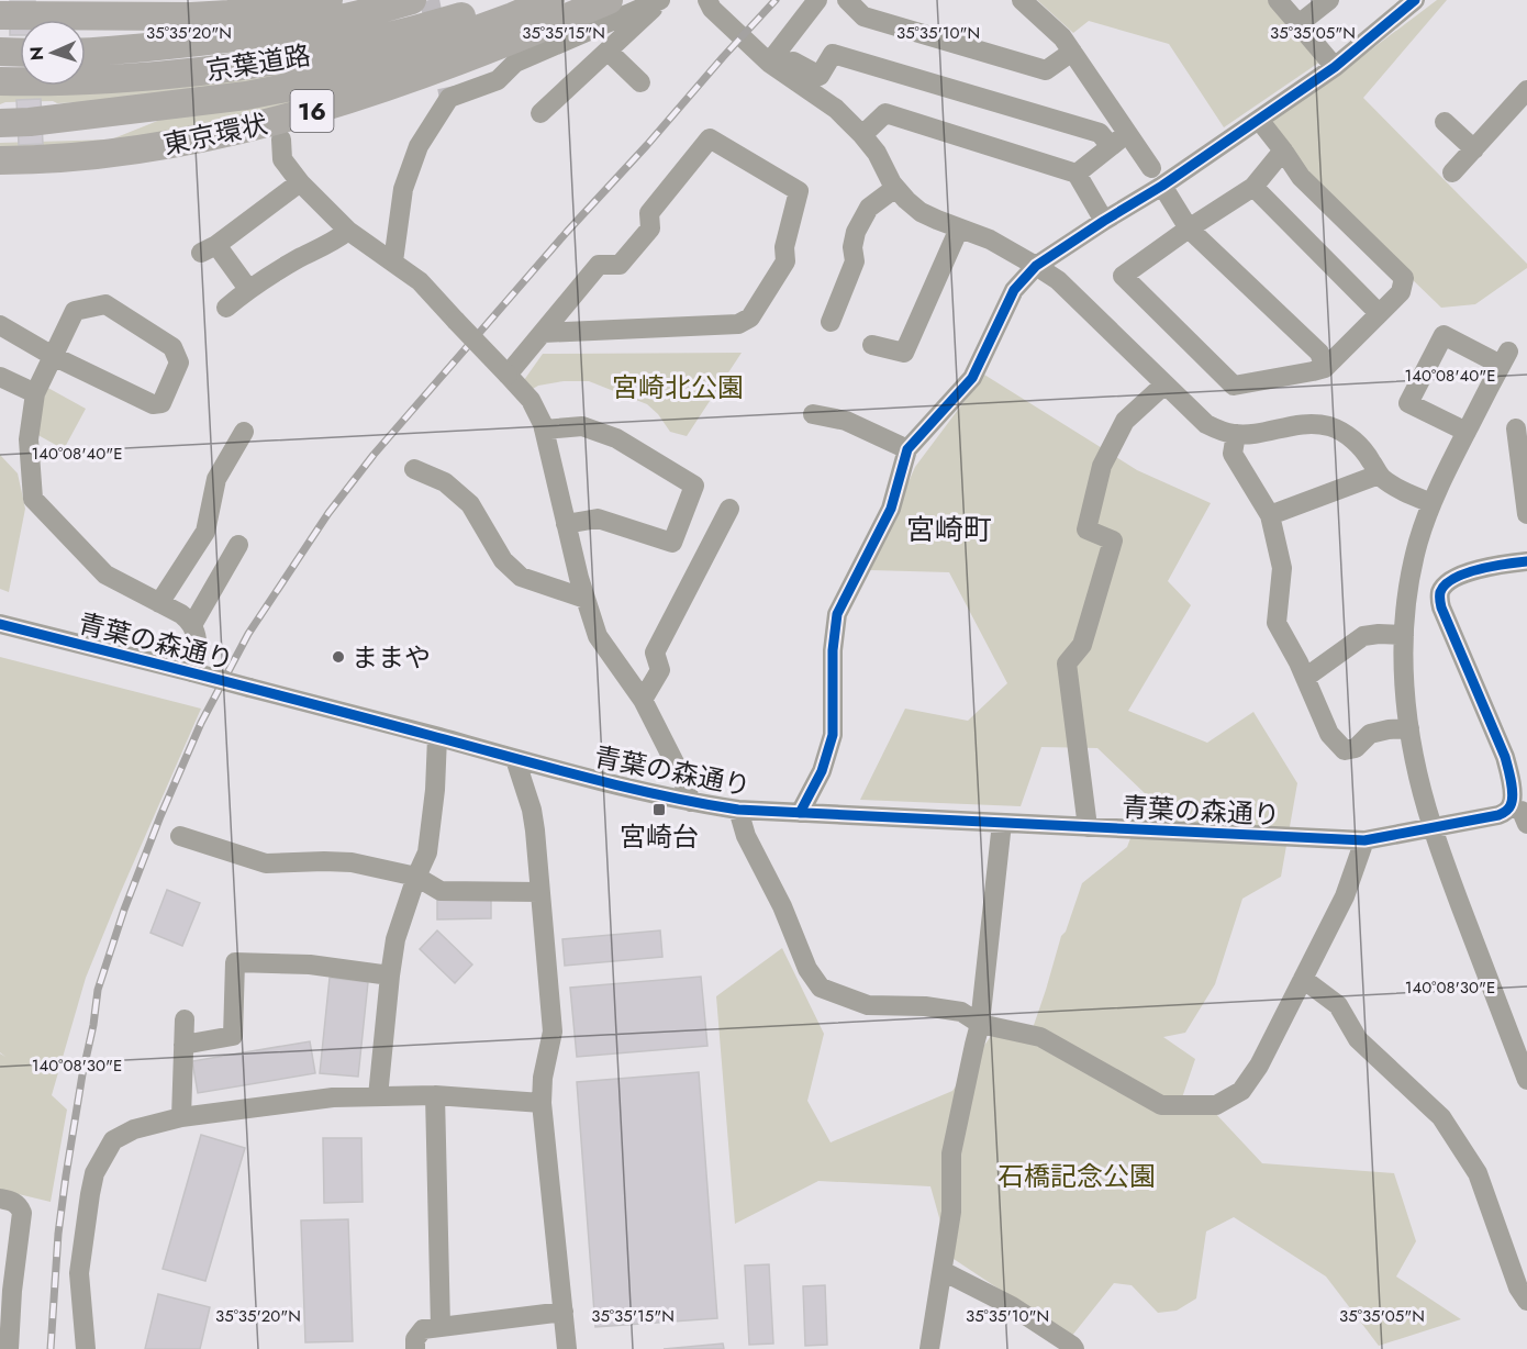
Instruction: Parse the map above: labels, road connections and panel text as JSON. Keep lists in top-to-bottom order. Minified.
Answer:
{"streets":{"highway":["京葉道路","16","東京環状"],"street":["青葉の森通り"]},"districts":["宮崎町"],"parks":["宮崎北公園","石橋記念公園"],"places":{"other":["ままや"],"transit":["宮崎台"]},"north":"left","coordinates":["35°35'20\"N","35°35'15\"N","35°35'10\"N","35°35'05\"N","140°08'40\"E","140°08'30\"E"]}
